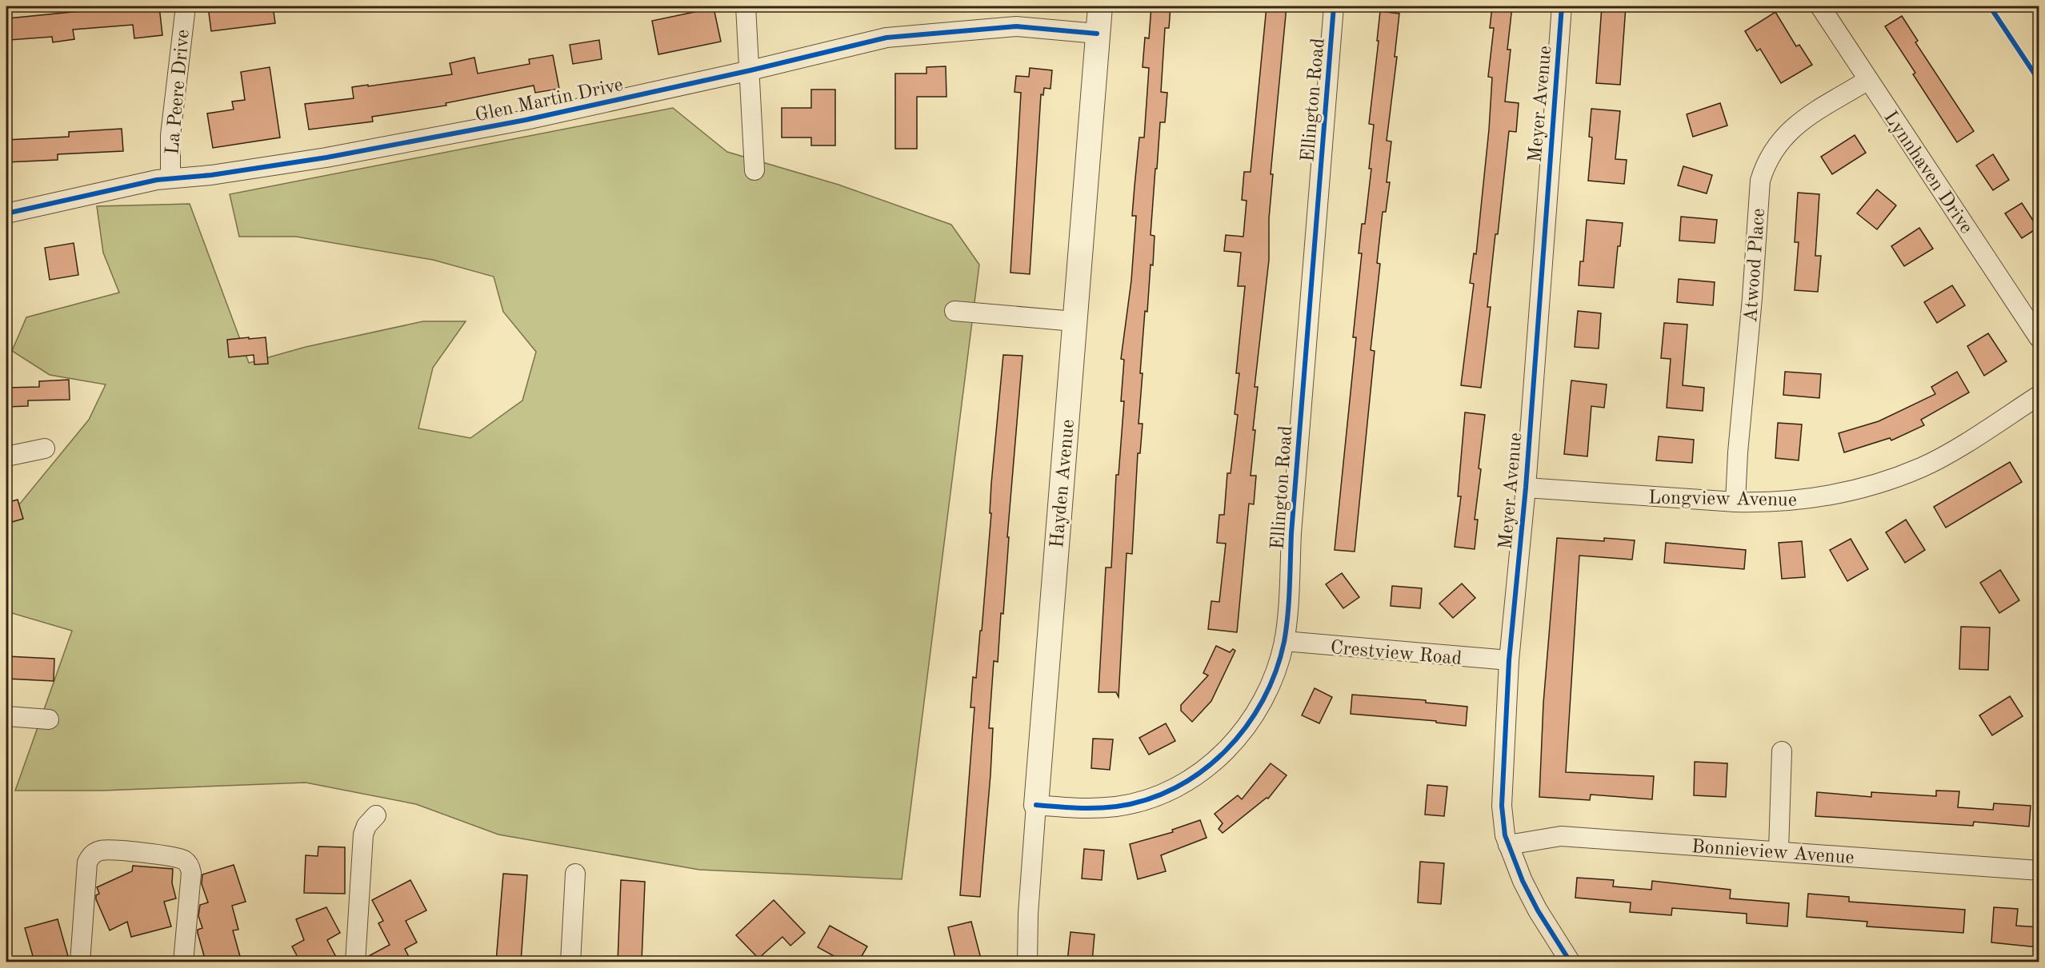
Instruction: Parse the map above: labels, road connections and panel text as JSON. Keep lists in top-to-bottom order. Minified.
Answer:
{"streets":{"street":["La Peere Drive","Glen Martin Drive","Ellington Road","Meyer Avenue","Lynnhaven Drive","Atwood Place","Hayden Avenue","Longview Avenue","Crestview Road","Bonnieview Avenue"]},"crossings":[["La Peere Drive","Glen Martin Drive"],["Glen Martin Drive","Hayden Avenue"],["Ellington Road","Hayden Avenue"],["Ellington Road","Crestview Road"],["Meyer Avenue","Longview Avenue"],["Meyer Avenue","Crestview Road"],["Meyer Avenue","Bonnieview Avenue"],["Lynnhaven Drive","Atwood Place"],["Atwood Place","Longview Avenue"]]}
